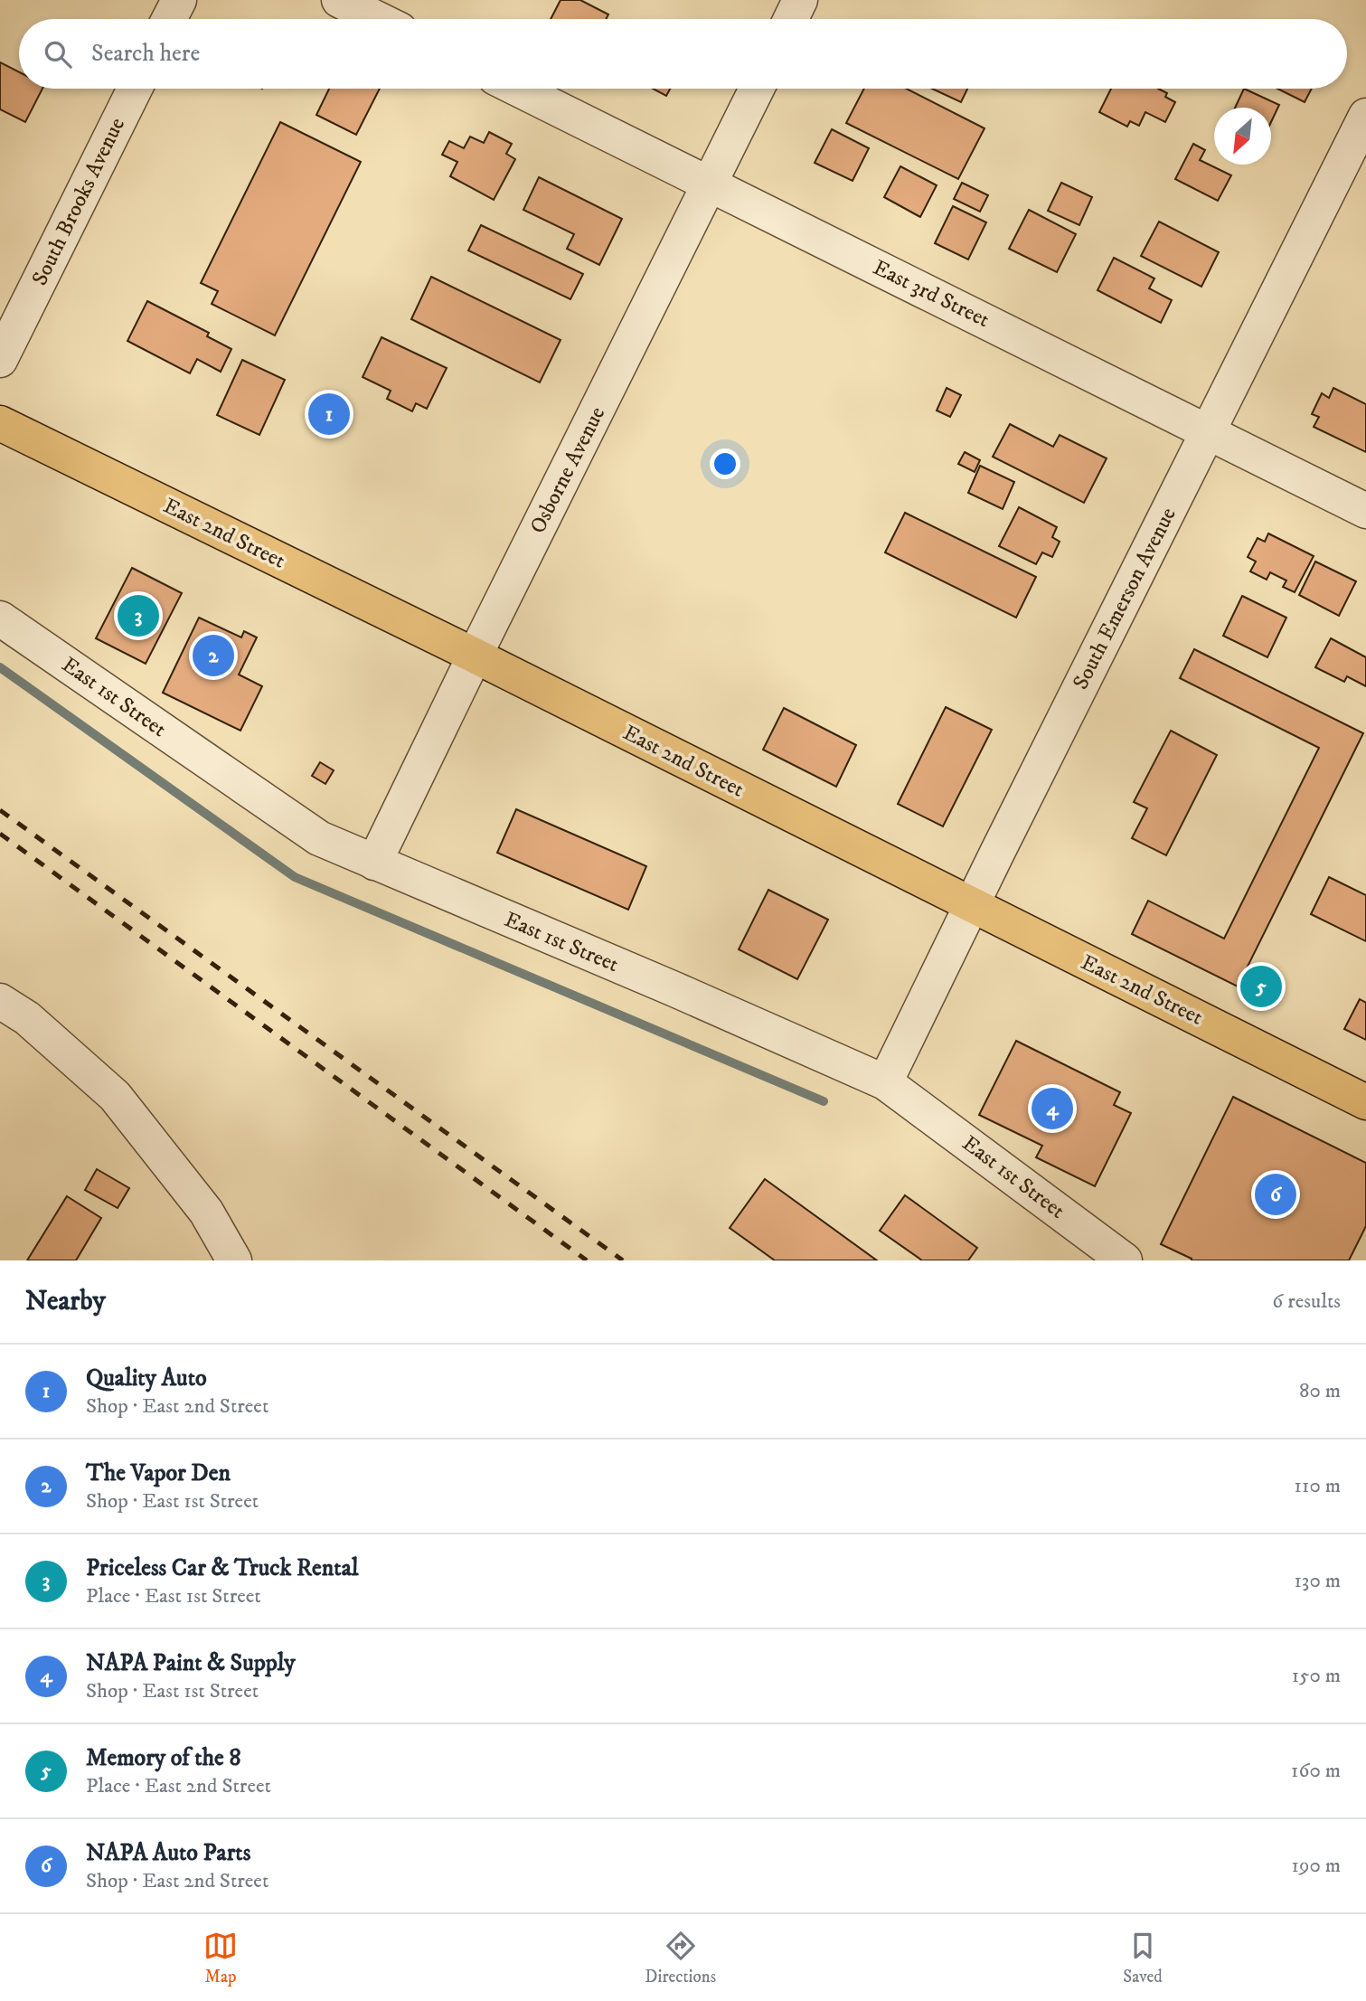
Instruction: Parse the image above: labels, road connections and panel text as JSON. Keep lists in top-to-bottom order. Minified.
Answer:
{"streets":{"main road":["East 2nd Street"],"street":["South Brooks Avenue","East 3rd Street","Osborne Avenue","South Emerson Avenue","East 1st Street"]},"crossings":[["East 3rd Street","Osborne Avenue"],["East 3rd Street","South Emerson Avenue"],["Osborne Avenue","East 2nd Street"],["Osborne Avenue","East 1st Street"],["East 2nd Street","South Emerson Avenue"],["South Emerson Avenue","East 1st Street"]],"north":"bottom left","page":{"search":"Search here","pins":["1","3","2","5","4","6"],"heading":["Nearby","6 results"],"list":[{"mark":"1","name":"Quality Auto","note":"Shop · East 2nd Street","value":"80 m"},{"mark":"2","name":"The Vapor Den","note":"Shop · East 1st Street","value":"110 m"},{"mark":"3","name":"Priceless Car & Truck Rental","note":"Place · East 1st Street","value":"130 m"},{"mark":"4","name":"NAPA Paint & Supply","note":"Shop · East 1st Street","value":"150 m"},{"mark":"5","name":"Memory of the 8","note":"Place · East 2nd Street","value":"160 m"},{"mark":"6","name":"NAPA Auto Parts","note":"Shop · East 2nd Street","value":"190 m"}],"nav":["Map","Directions","Saved"]}}
